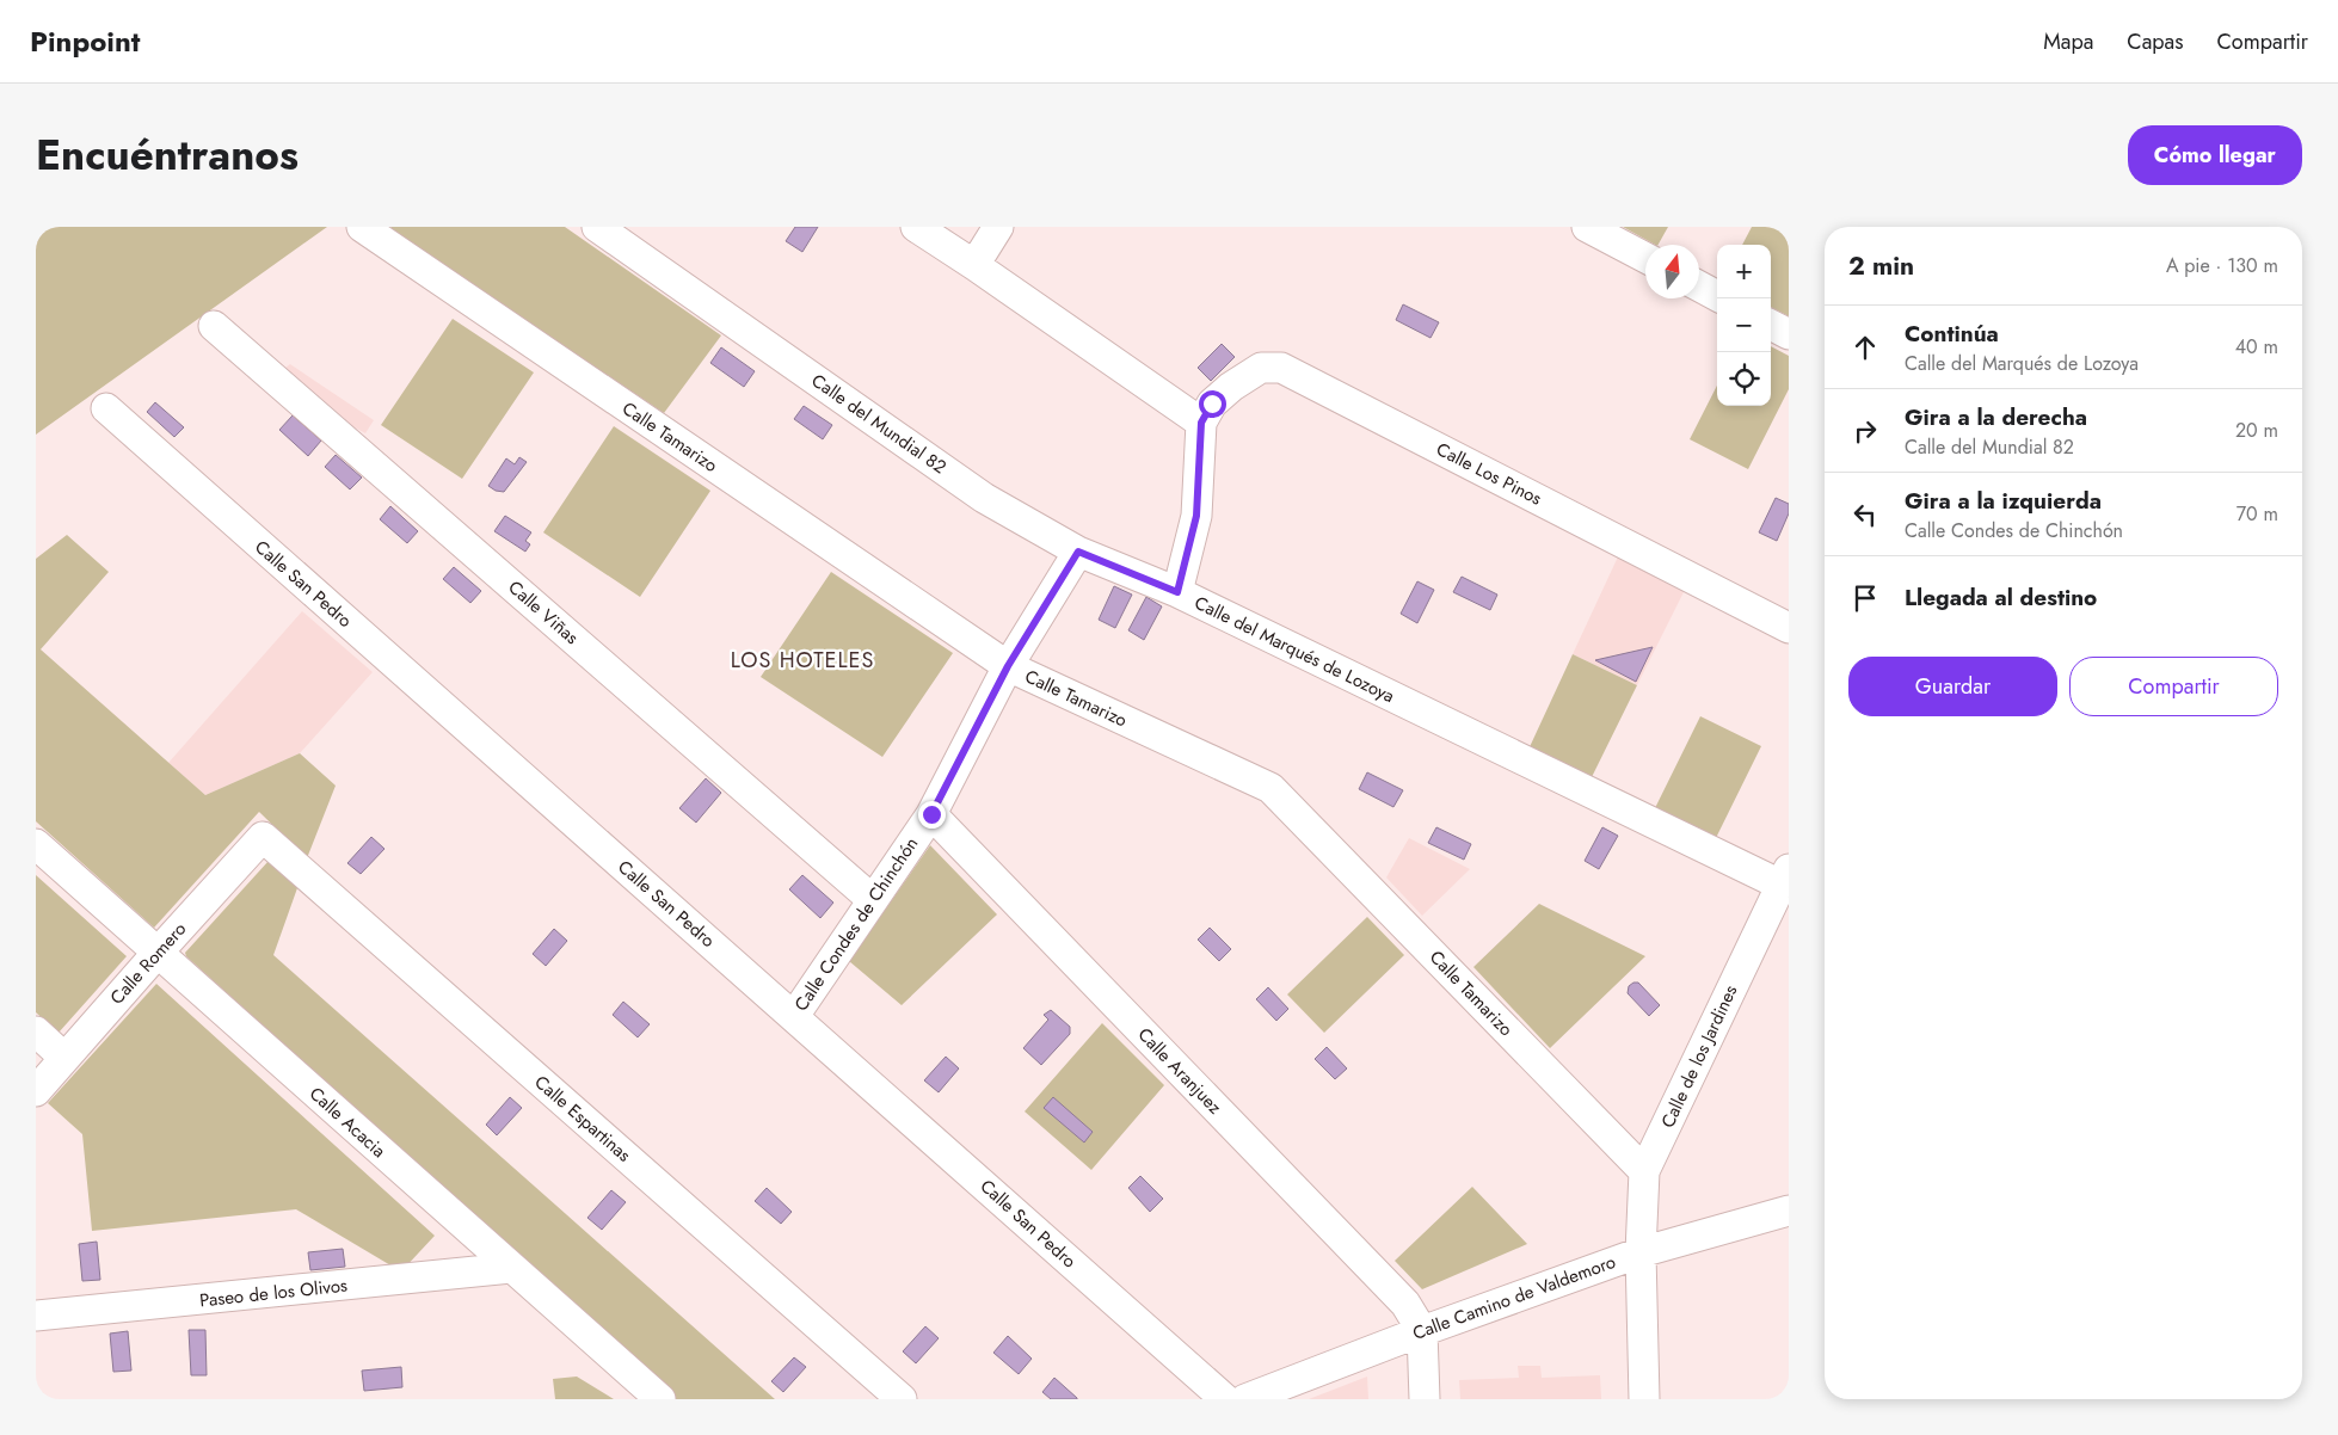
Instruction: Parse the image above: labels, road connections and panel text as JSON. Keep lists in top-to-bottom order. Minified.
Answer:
{"streets":{"street":["Calle del Mundial 82","Calle Tamarizo","Calle Los Pinos","Calle San Pedro","Calle Viñas","Calle del Marqués de Lozoya","Calle Condes de Chinchón","Calle Romero","Calle de los Jardines","Calle Aranjuez","Calle Espartinas","Calle Acacia","Paseo de los Olivos","Calle Camino de Valdemoro"]},"crossings":[["Calle del Mundial 82","Calle del Marqués de Lozoya"],["Calle del Mundial 82","Calle Condes de Chinchón"],["Calle Tamarizo","Calle Condes de Chinchón"],["Calle Tamarizo","Calle de los Jardines"],["Calle Los Pinos","Calle del Marqués de Lozoya"],["Calle San Pedro","Calle Condes de Chinchón"],["Calle Viñas","Calle Condes de Chinchón"],["Calle del Marqués de Lozoya","Calle de los Jardines"],["Calle Condes de Chinchón","Calle Aranjuez"],["Calle Romero","Calle Espartinas"],["Calle Romero","Calle Acacia"],["Calle de los Jardines","Calle Camino de Valdemoro"],["Calle Aranjuez","Calle Camino de Valdemoro"],["Calle Acacia","Paseo de los Olivos"]],"districts":["LOS HOTELES"],"north":"top","page":{"header":"Pinpoint","nav":["Mapa","Capas","Compartir"],"title":"Encuéntranos","buttons":["Cómo llegar",["Guardar","Compartir"]],"heading":["2 min","A pie · 130 m"],"map_buttons":["+","−"],"list":[["Continúa","Calle del Marqués de Lozoya","40 m"],["Gira a la derecha","Calle del Mundial 82","20 m"],["Gira a la izquierda","Calle Condes de Chinchón","70 m"],"Llegada al destino"]}}
